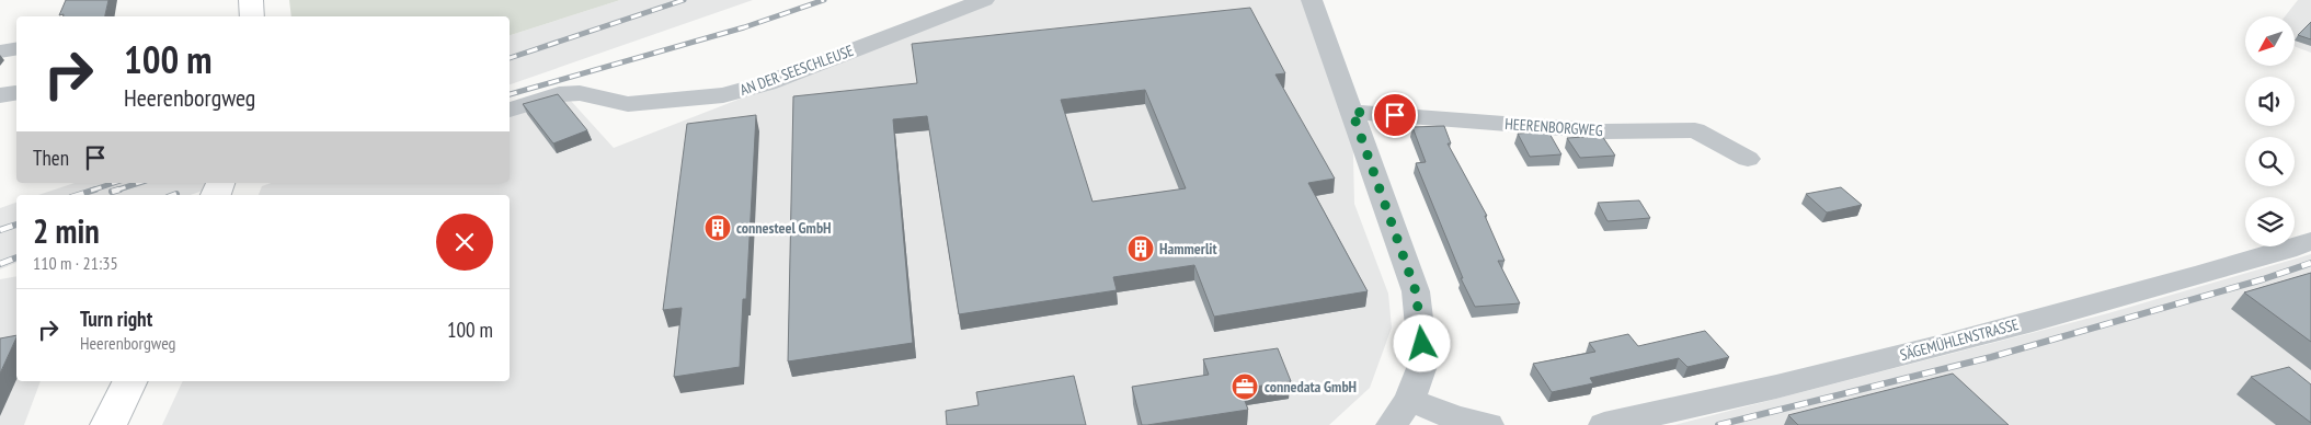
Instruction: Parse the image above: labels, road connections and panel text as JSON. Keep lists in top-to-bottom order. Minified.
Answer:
{"streets":{"street":["AN DER SEESCHLEUSE","HEERENBORGWEG","SÄGEMÜHLENSTRASSE"]},"places":{"building":["connesteel GmbH","Hammerlit"],"office":["connedata GmbH"]},"north":"bottom left","page":{"turn":["100 m","Heerenborgweg"],"then":"Then","heading":["2 min","110 m · 21:35"],"list":[{"name":"Turn right","note":"Heerenborgweg","value":"100 m"}]}}
